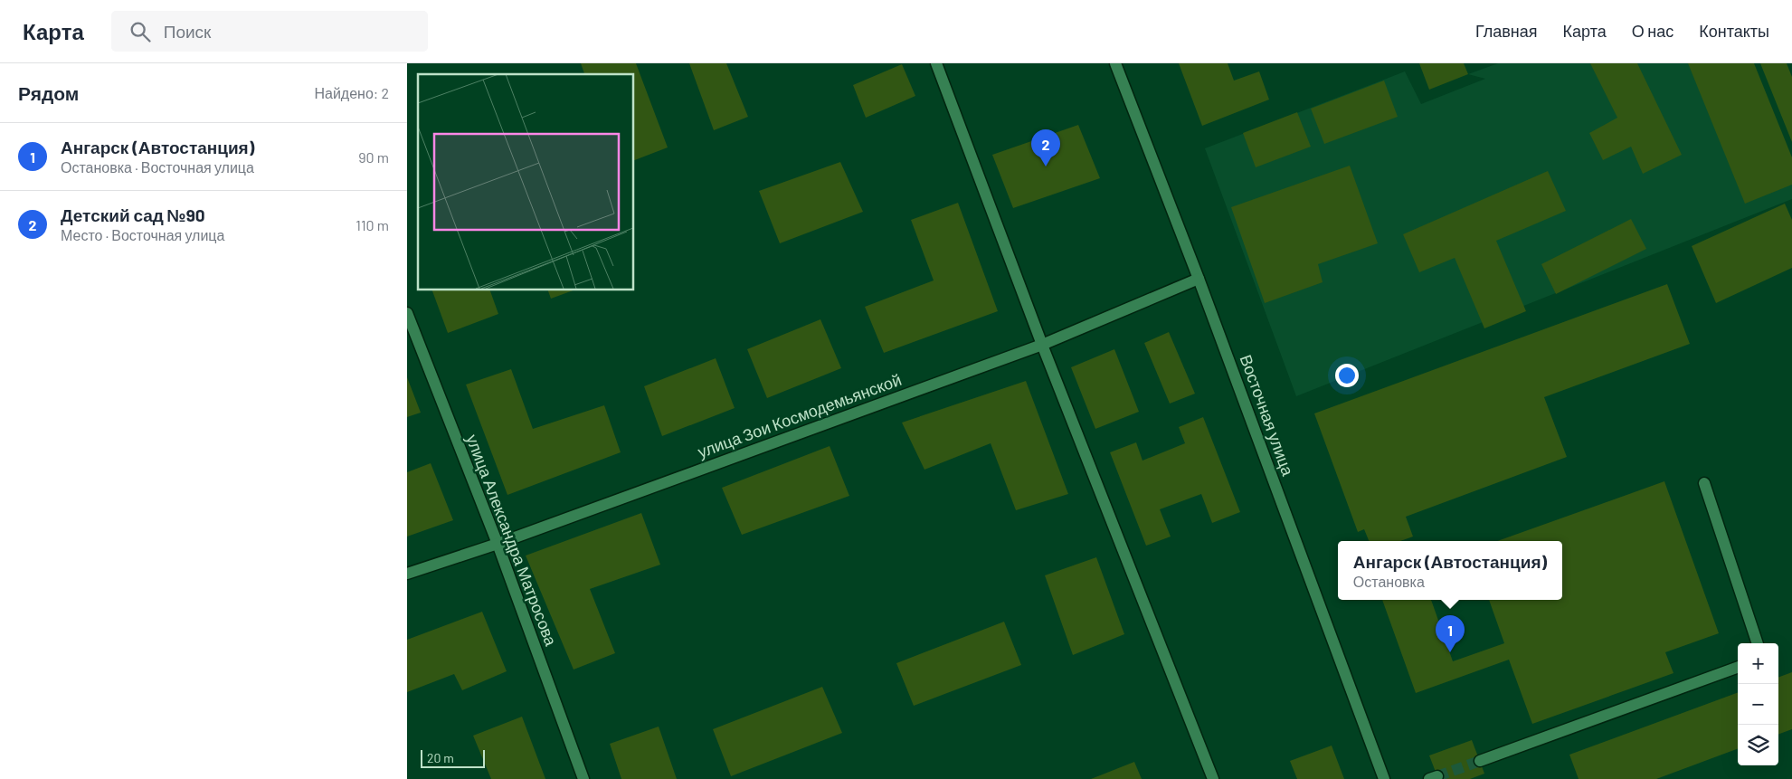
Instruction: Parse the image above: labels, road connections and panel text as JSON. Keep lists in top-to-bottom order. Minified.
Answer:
{"streets":{"street":["Восточная улица","улица Зои Космодемьянской","улица Александра Матросова"]},"crossings":[["Восточная улица","улица Зои Космодемьянской"],["улица Зои Космодемьянской","улица Александра Матросова"]],"scale_bar":"20 m","page":{"header":"Карта","search":"Поиск","nav":["Главная","Карта","О нас","Контакты"],"heading":["Рядом","Найдено: 2"],"list":[{"mark":"1","name":"Ангарск (Автостанция)","note":"Остановка · Восточная улица","value":"90 m"},{"mark":"2","name":"Детский сад №90","note":"Место · Восточная улица","value":"110 m"}],"pins":["2","1"],"popup":["Ангарск (Автостанция)","Остановка"],"map_buttons":["+","−"],"scale":"20 m"}}
